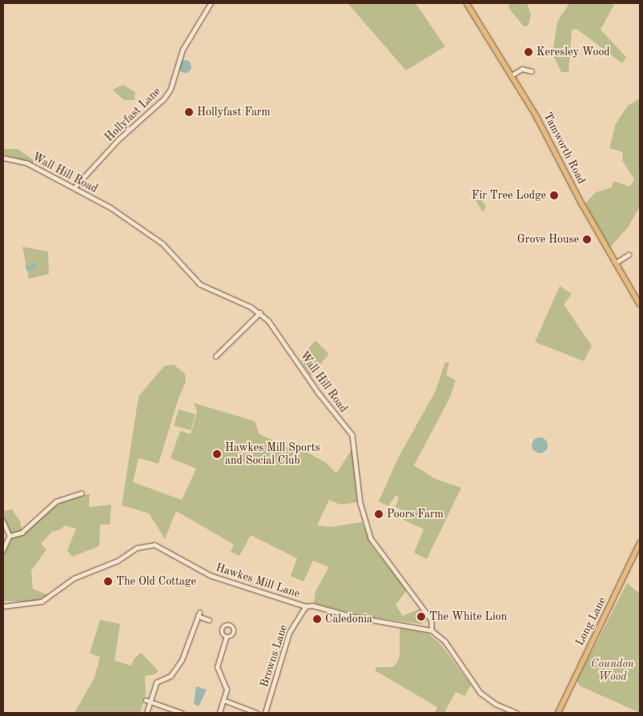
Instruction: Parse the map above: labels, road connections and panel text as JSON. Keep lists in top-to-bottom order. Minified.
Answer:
{"streets":{"main road":["Tamworth Road","Long Lane"],"street":["Hollyfast Lane","Wall Hill Road","Hawkes Mill Lane","Browns Lane"]},"crossings":[["Hollyfast Lane","Wall Hill Road"],["Wall Hill Road","Hawkes Mill Lane"],["Hawkes Mill Lane","Browns Lane"]],"parks":["Coundon Wood"],"places":["Keresley Wood","Hollyfast Farm","Fir Tree Lodge","Grove House","Hawkes Mill Sports and Social Club","Poors Farm","The Old Cottage","The White Lion","Caledonia"]}
